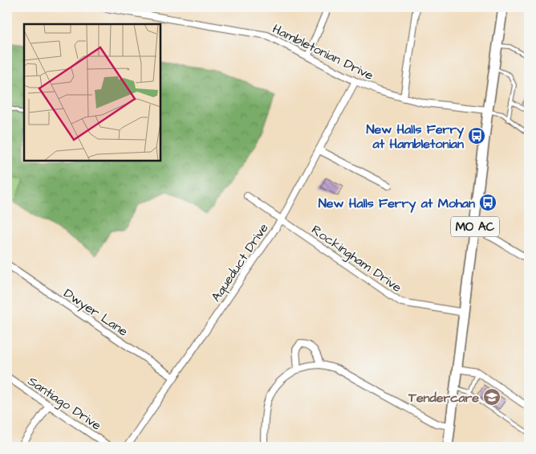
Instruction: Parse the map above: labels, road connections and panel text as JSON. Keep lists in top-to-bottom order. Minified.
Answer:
{"streets":{"main road":["MO AC"],"street":["Hambletonian Drive","Rockingham Drive","Aqueduct Drive","Dwyer Lane","Santiago Drive"]},"crossings":[["Hambletonian Drive","MO AC"],["Hambletonian Drive","Aqueduct Drive"],["MO AC","Rockingham Drive"],["Rockingham Drive","Aqueduct Drive"],["Aqueduct Drive","Dwyer Lane"]],"places":{"bus stop":["New Halls Ferry at Hambletonian","New Halls Ferry at Mohan"],"school or university":["Tendercare"]}}
